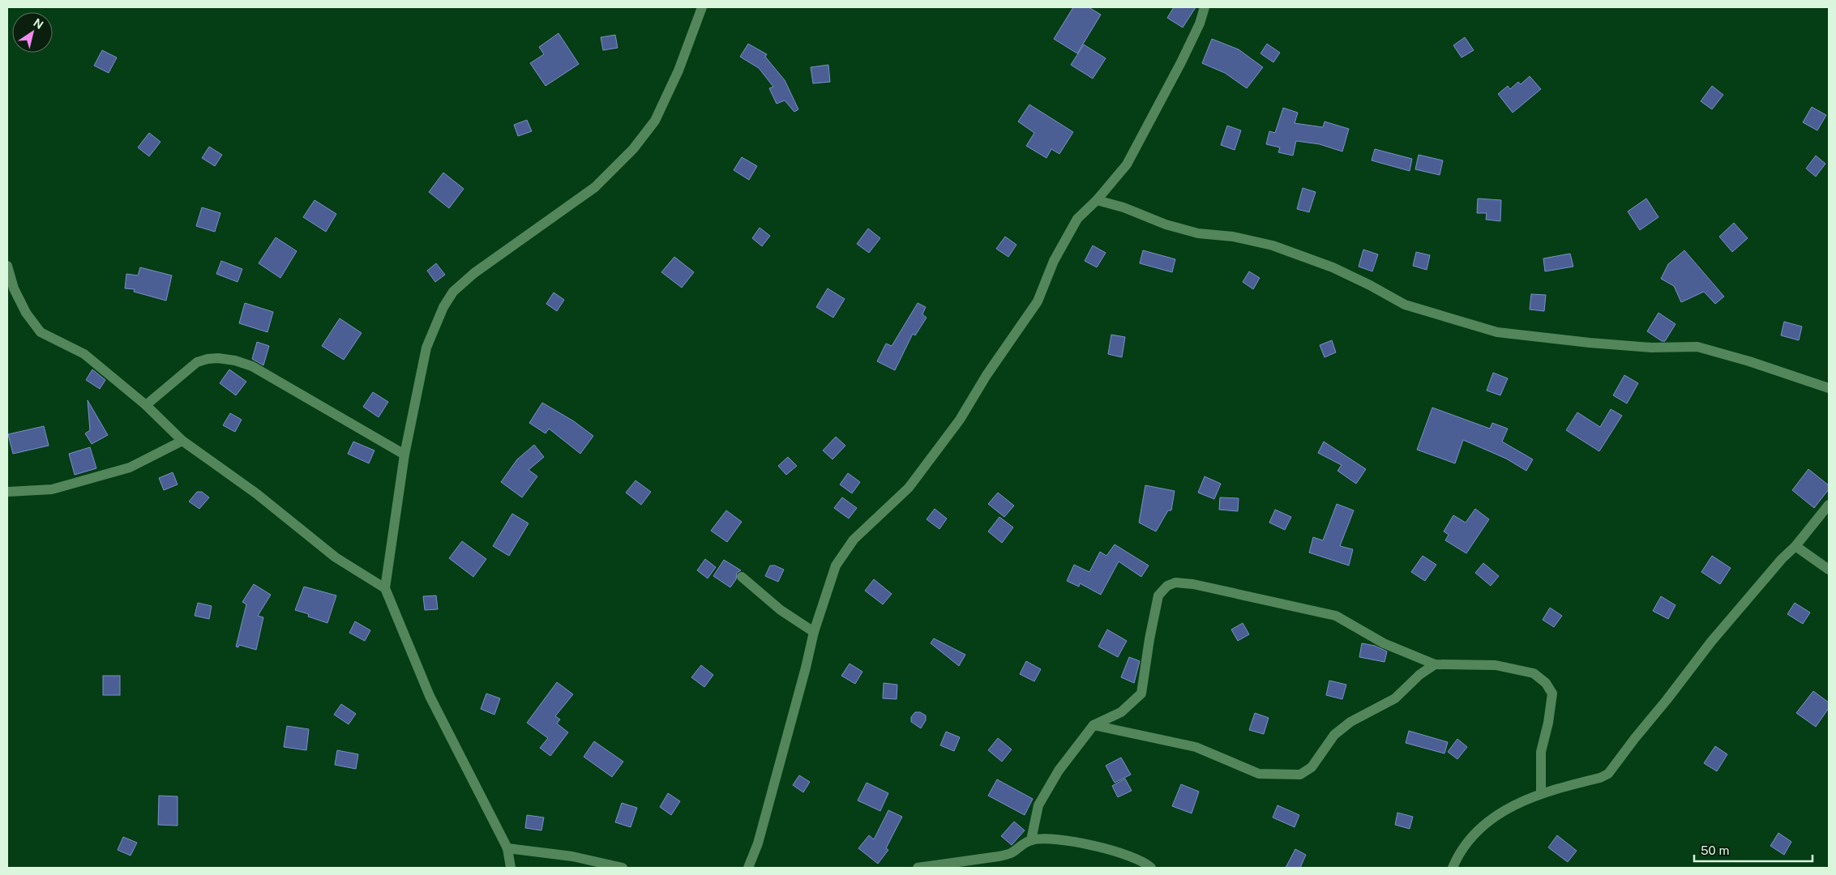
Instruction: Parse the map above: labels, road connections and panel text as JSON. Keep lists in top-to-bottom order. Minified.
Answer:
{"scale_bar":"50 m","north":"top right"}
